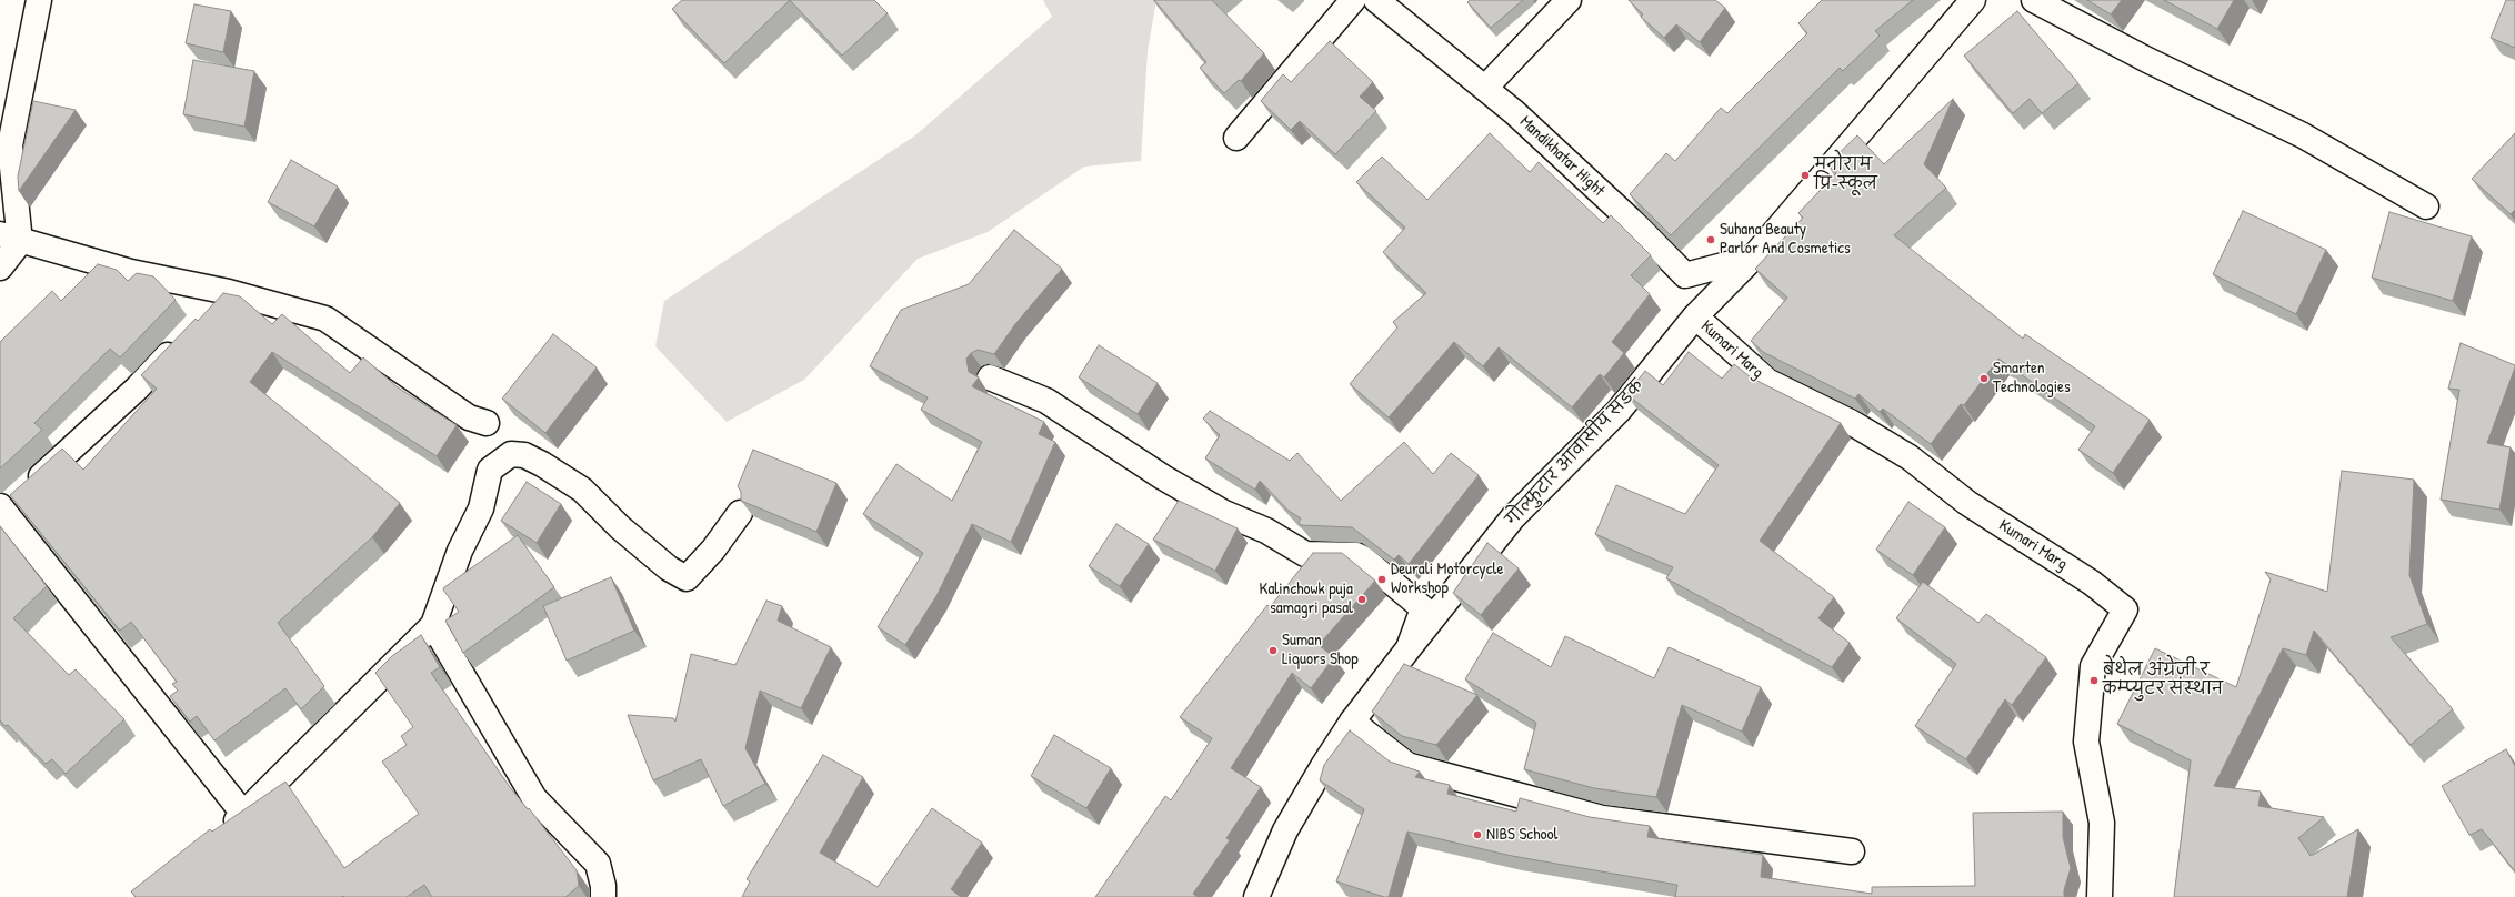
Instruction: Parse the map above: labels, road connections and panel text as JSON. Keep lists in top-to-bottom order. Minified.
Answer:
{"streets":{"street":["Mandikhatar Hight","Kumari Marg","गोल्फुटार आवासीय सडक"]},"crossings":[["Mandikhatar Hight","गोल्फुटार आवासीय सडक"],["Kumari Marg","गोल्फुटार आवासीय सडक"]],"places":["मनोराम प्रि-स्कूल","Suhana Beauty Parlor And Cosmetics","Smarten Technologies","Deurali Motorcycle Workshop","Kalinchowk puja samagri pasal","Suman Liquors Shop","बेथेल अंग्रेजी र कम्प्युटर संस्थान","NIBS School"]}
